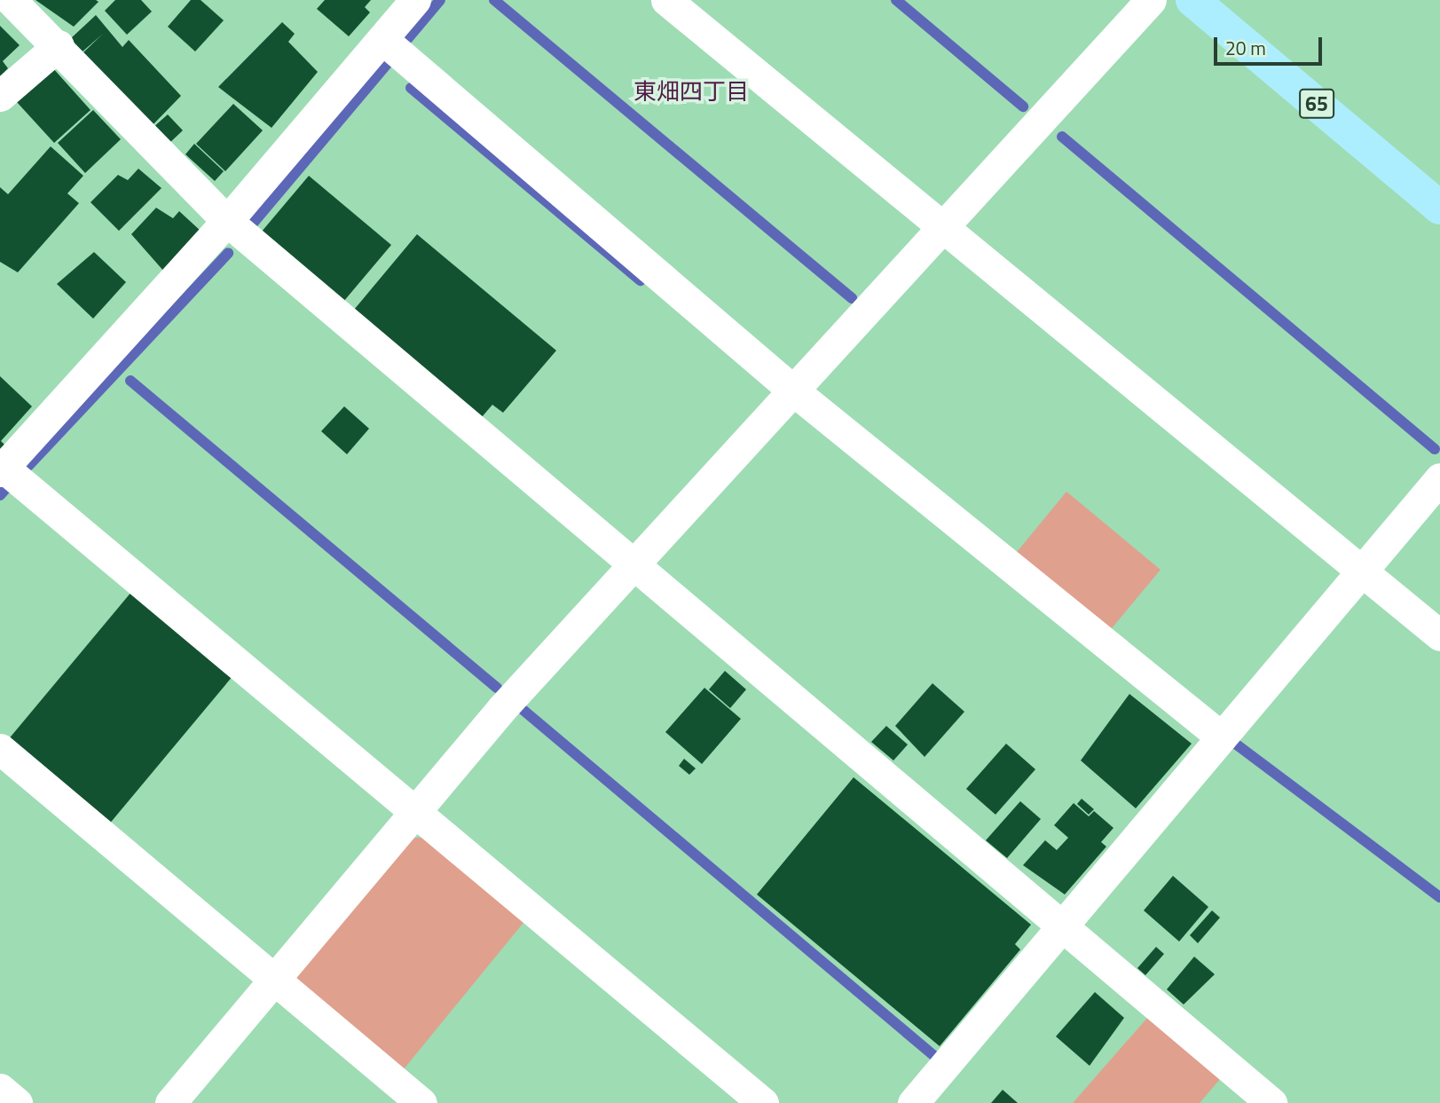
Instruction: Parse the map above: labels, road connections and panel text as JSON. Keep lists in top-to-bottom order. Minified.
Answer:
{"streets":{"main road":["65"]},"districts":["東畑四丁目"],"scale_bar":"20 m"}
